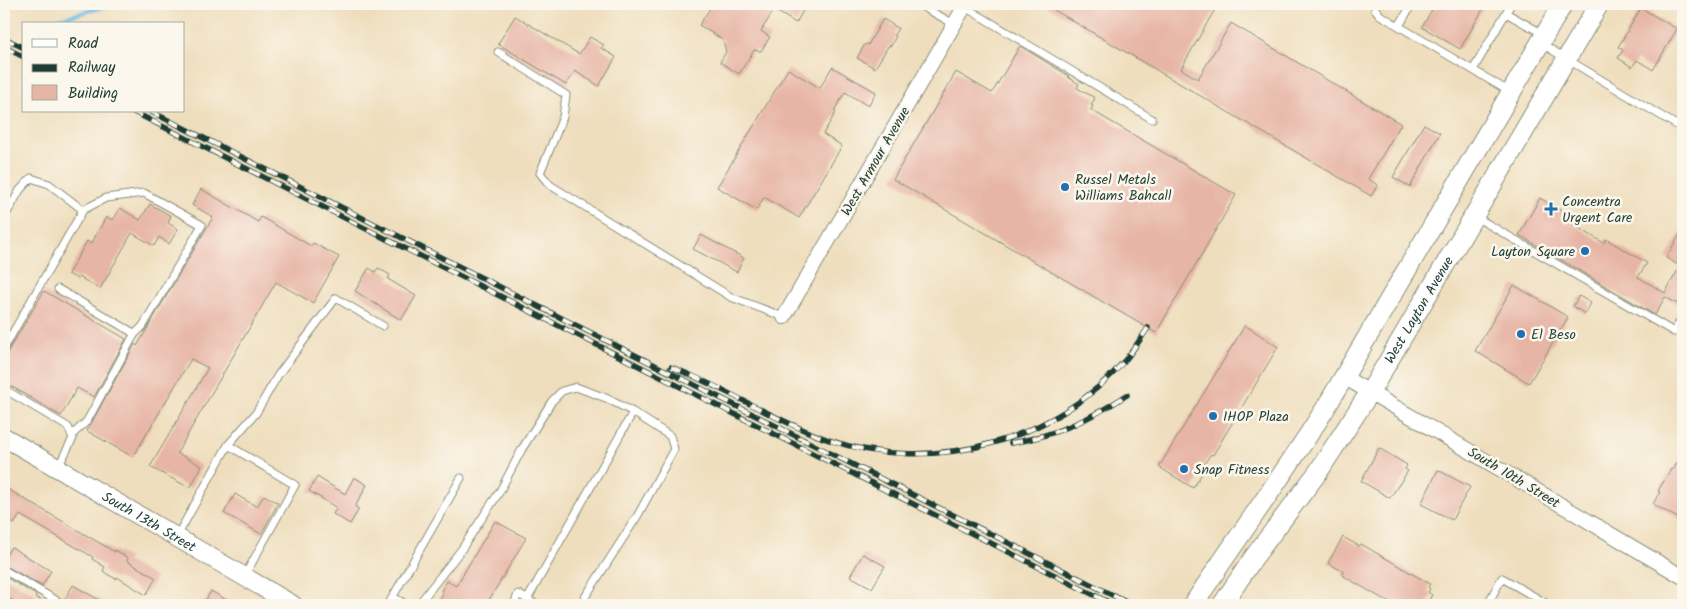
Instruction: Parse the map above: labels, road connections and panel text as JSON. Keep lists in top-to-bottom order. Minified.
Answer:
{"streets":{"main road":["West Layton Avenue"],"street":["West Armour Avenue","South 10th Street","South 13th Street"]},"crossings":[["West Layton Avenue","South 10th Street"]],"places":{"other":["Russel Metals Williams Bahcall","Layton Square","El Beso","IHOP Plaza","Snap Fitness"],"health":["Concentra Urgent Care"]},"legend":["Road","Railway","Building"]}
